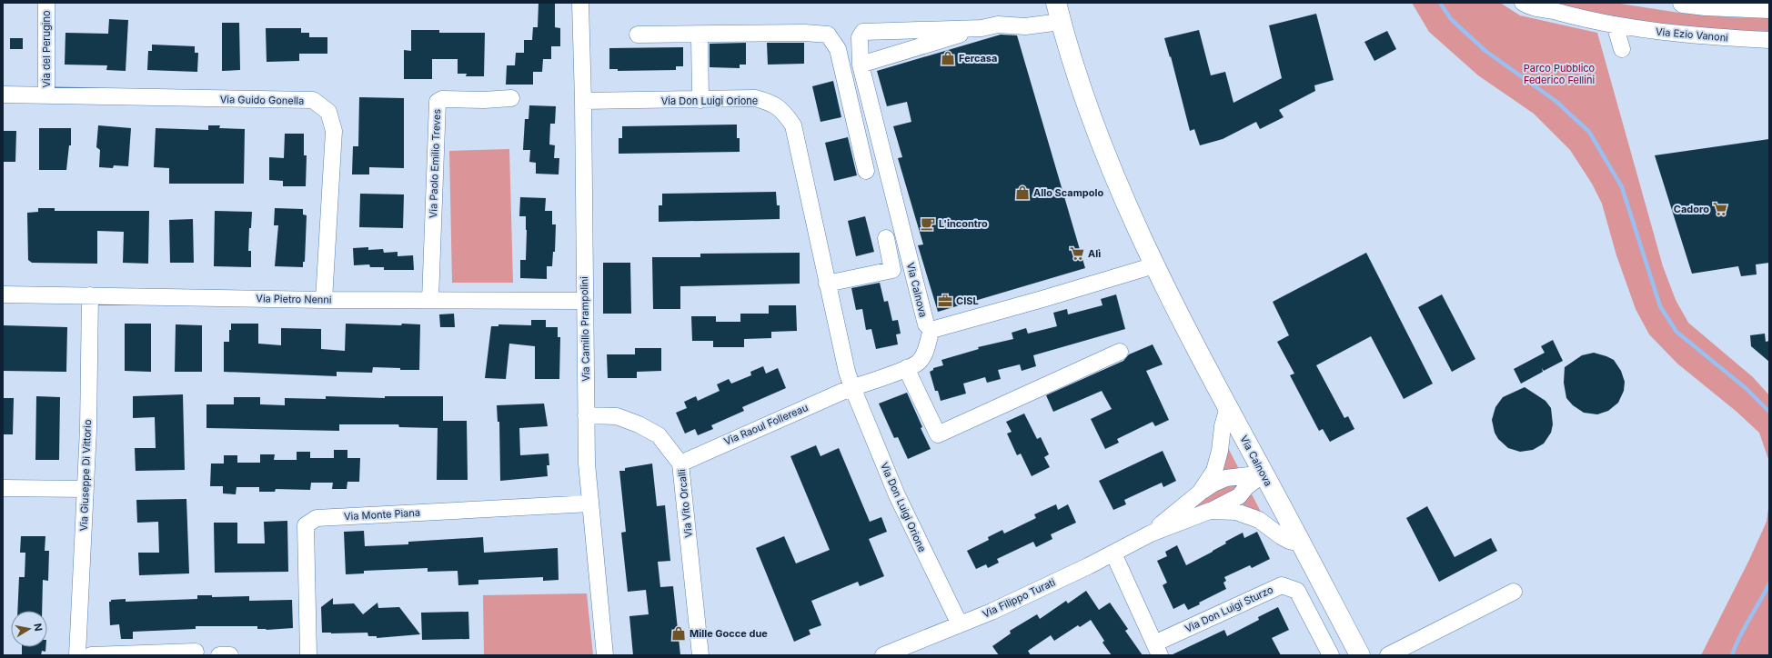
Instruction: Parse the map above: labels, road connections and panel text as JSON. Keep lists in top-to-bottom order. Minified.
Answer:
{"streets":{"main road":["Via Calnova"],"street":["Via Ezio Vanoni","Via del Perugino","Via Guido Gonella","Via Don Luigi Orione","Via Paolo Emilio Treves","Via Pietro Nenni","Via Camillo Prampolini","Via Raoul Follereau","Via Giuseppe Di Vittorio","Via Vito Orcalli","Via Monte Piana","Via Filippo Turati","Via Don Luigi Sturzo"]},"crossings":[["Via del Perugino","Via Guido Gonella"],["Via Guido Gonella","Via Pietro Nenni"],["Via Don Luigi Orione","Via Camillo Prampolini"],["Via Don Luigi Orione","Via Raoul Follereau"],["Via Don Luigi Orione","Via Filippo Turati"],["Via Paolo Emilio Treves","Via Pietro Nenni"],["Via Calnova","Via Filippo Turati"],["Via Pietro Nenni","Via Camillo Prampolini"],["Via Pietro Nenni","Via Giuseppe Di Vittorio"],["Via Camillo Prampolini","Via Vito Orcalli"],["Via Camillo Prampolini","Via Monte Piana"],["Via Raoul Follereau","Via Vito Orcalli"]],"parks":["Parco Pubblico Federico Fellini"],"places":{"shop":["Fercasa","Allo Scampolo","Mille Gocce due"],"supermarket":["Cadoro","Alì"],"cafe":["L'incontro"],"office":["CISL"]},"north":"right"}
